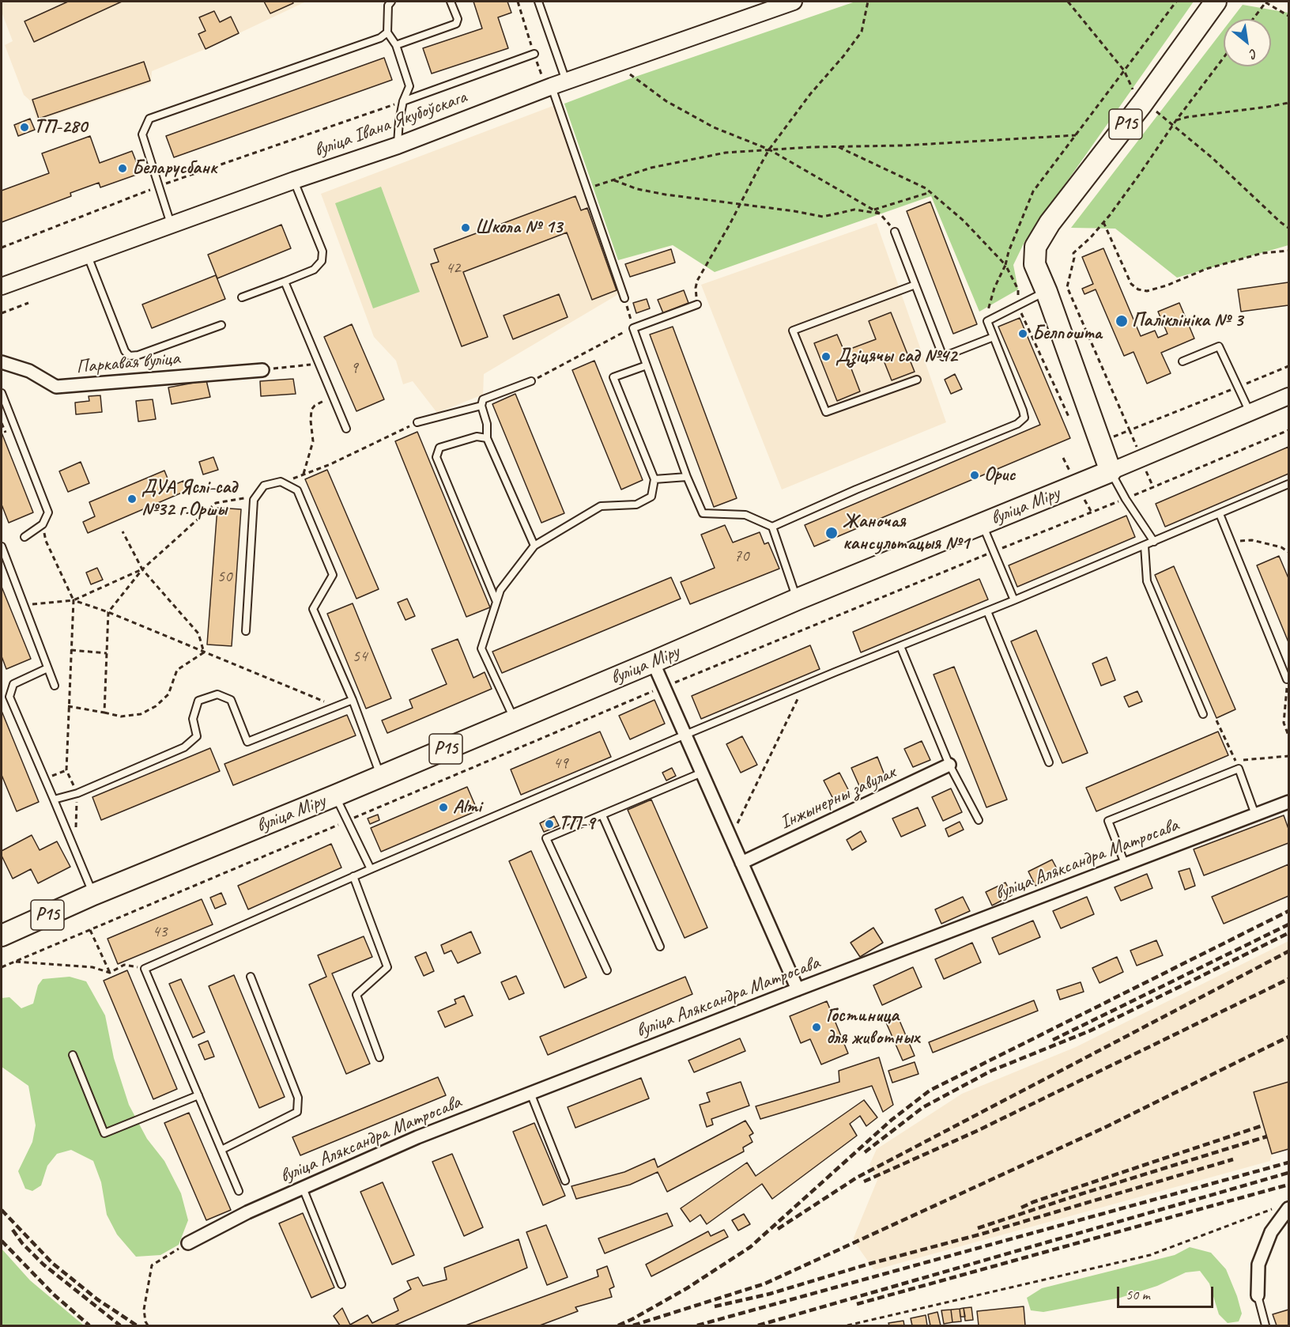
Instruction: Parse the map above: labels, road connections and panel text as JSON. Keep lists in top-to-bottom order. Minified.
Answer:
{"streets":{"main road":["Р15","вуліца Міру"],"street":["вуліца Івана Якубоўскага","Паркавая вуліца","Інжынерны завулак","вуліца Аляксандра Матросава"]},"crossings":[["Р15","вуліца Міру"]],"places":["ТП-280","Беларусбанк","Школа № 13","Паліклініка № 3","Белпошта","Дзіцячы сад №42","Орис","ДУА Яслі-сад №32 г.Оршы","Жаночая кансультацыя №1","Almi","ТП-9","Гостиница для животных"],"house_numbers":["42","9","70","50","54","49","43"],"scale_bar":"50 m","north":"bottom right"}
